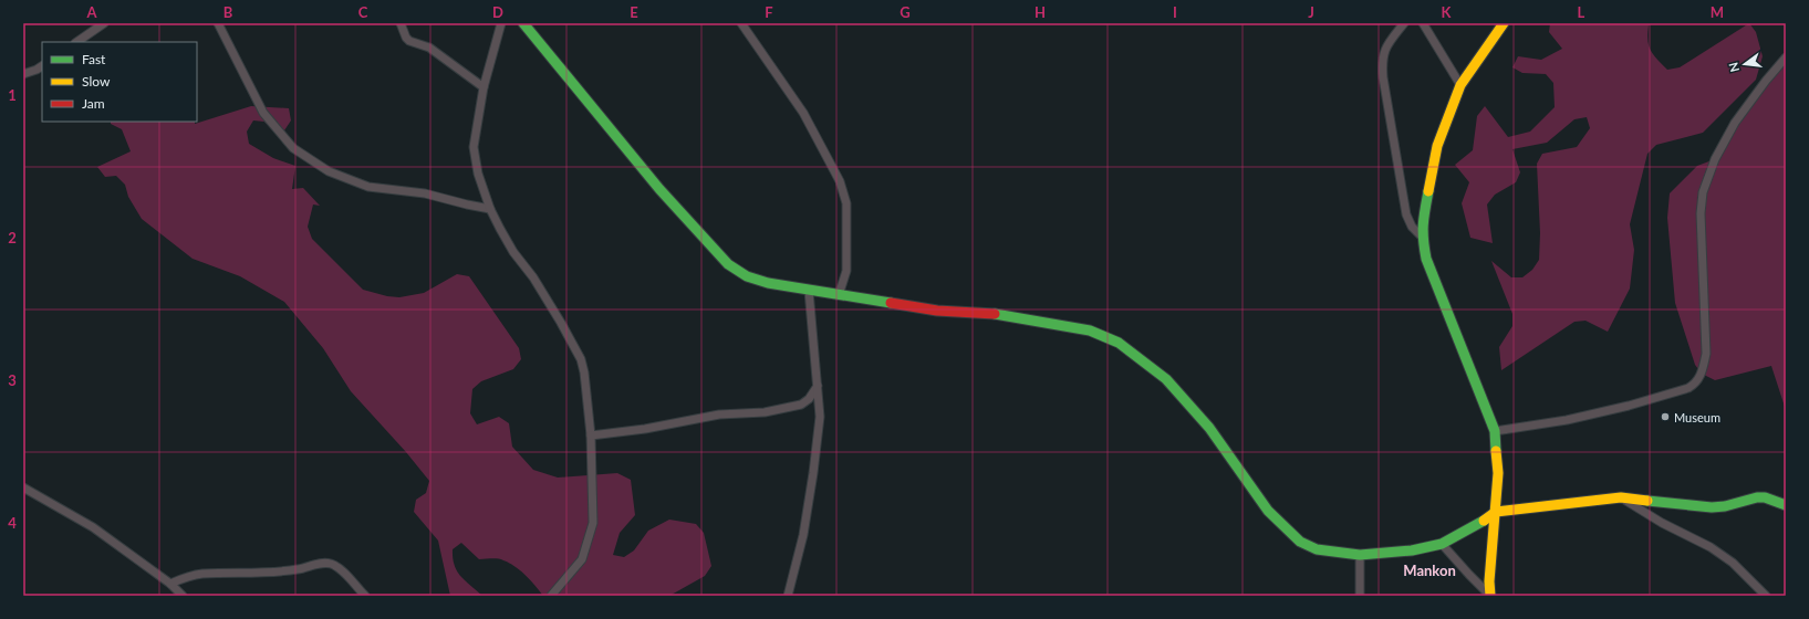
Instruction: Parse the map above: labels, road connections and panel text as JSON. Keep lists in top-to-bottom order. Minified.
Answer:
{"districts":["Mankon"],"places":["Museum"],"legend":["Fast","Slow","Jam"],"north":"left","grid":{"columns":["A","B","C","D","E","F","G","H","I","J","K","L","M"],"rows":["1","2","3","4"]}}
